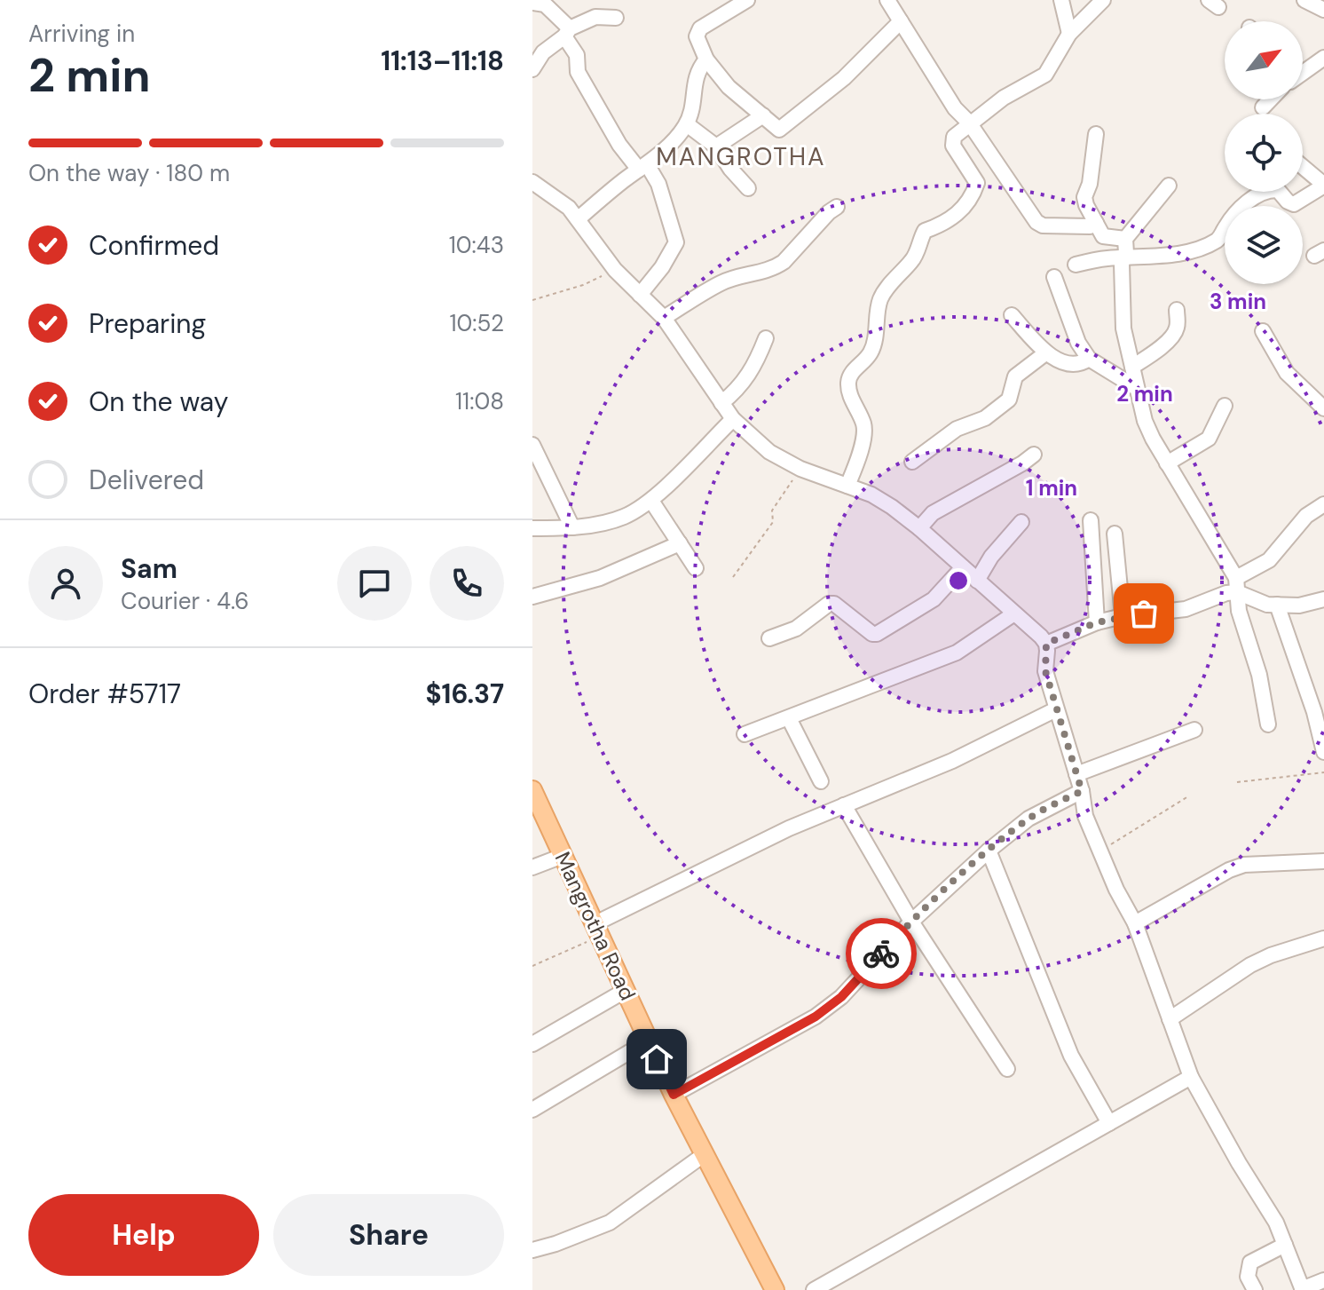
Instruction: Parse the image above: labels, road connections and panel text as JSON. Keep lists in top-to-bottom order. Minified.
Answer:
{"streets":{"main road":["Mangrotha Road"]},"districts":["MANGROTHA"],"north":"top right","page":{"heading":["2 min","Arriving in","11:13–11:18"],"panel":["Sam","Courier · 4.6","Order #5717","$16.37"],"bar":"On the way · 180 m","list":[["Confirmed","10:43"],["Preparing","10:52"],["On the way","11:08"],"Delivered"],"buttons":["Help","Share"]},"rings":["3 min","2 min","1 min"]}
